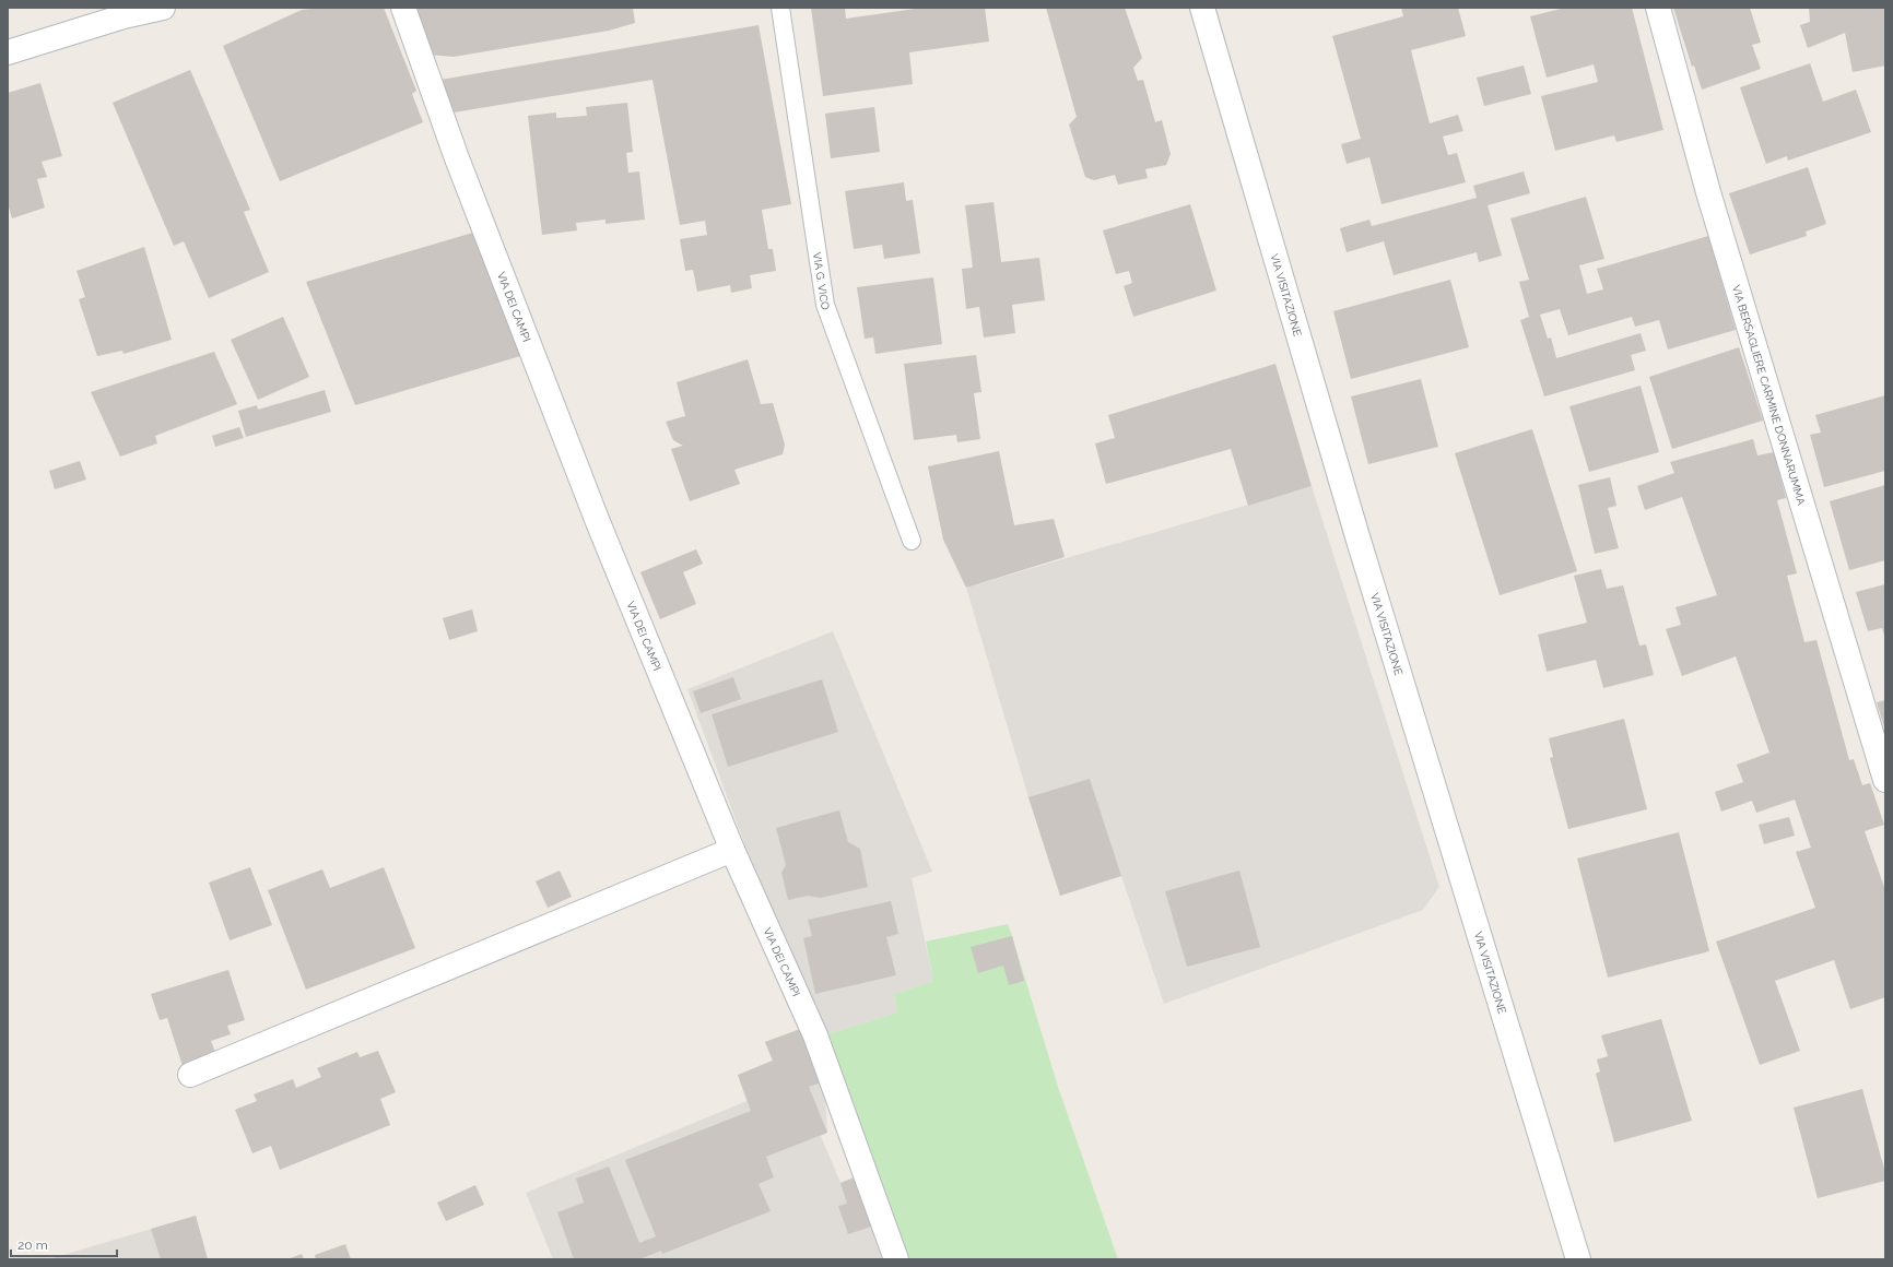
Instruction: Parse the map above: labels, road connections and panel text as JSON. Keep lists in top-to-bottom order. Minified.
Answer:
{"streets":{"street":["VIA VISITAZIONE","VIA DEI CAMPI","VIA BERSAGLIERE CARMINE DONNARUMMA"],"lane":["VIA G. VICO"]},"scale_bar":"20 m"}
